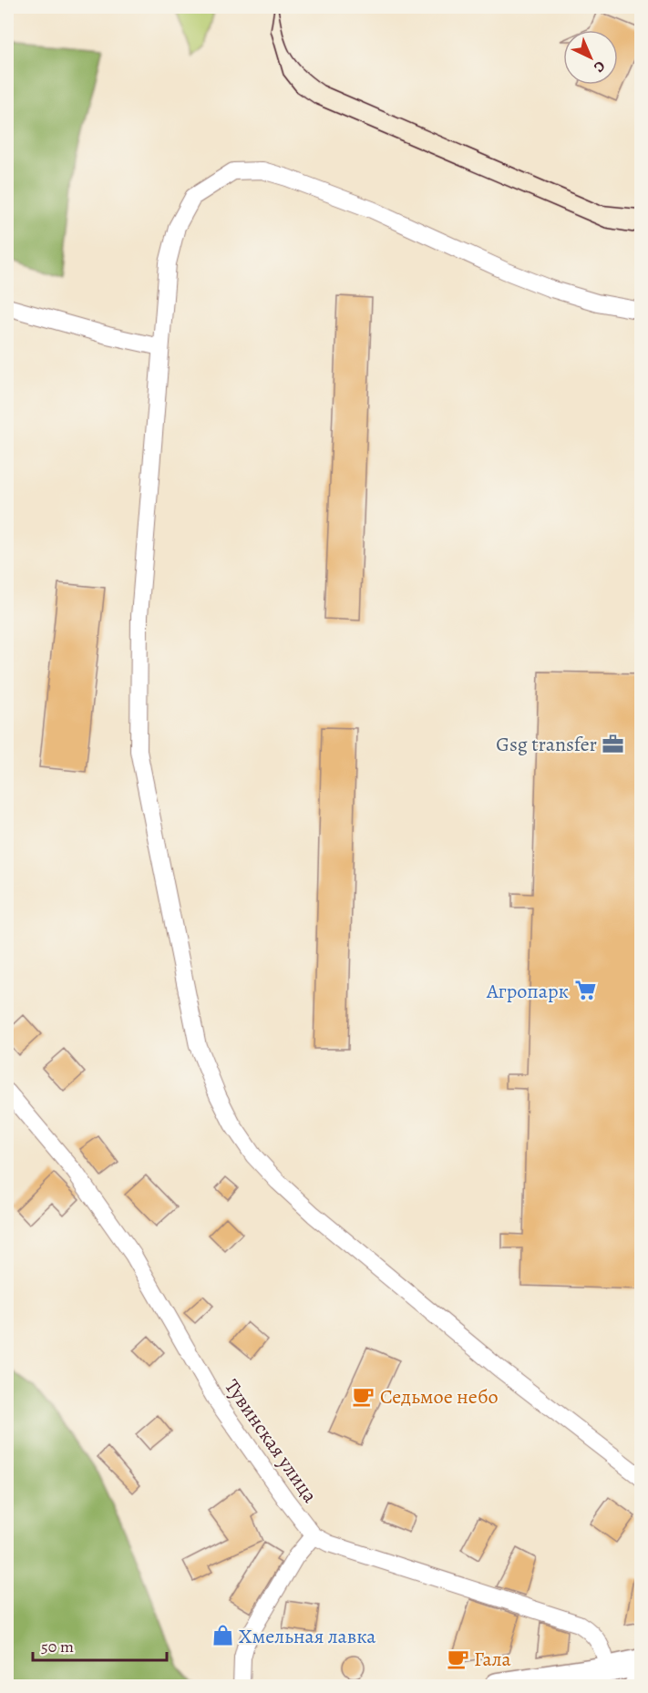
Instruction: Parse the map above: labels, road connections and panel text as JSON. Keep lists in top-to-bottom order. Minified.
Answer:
{"streets":{"street":["Тувинская улица"]},"places":{"office":["Gsg transfer"],"supermarket":["Агропарк"],"cafe":["Седьмое небо","Гала"],"shop":["Хмельная лавка"]},"scale_bar":"50 m","north":"bottom right"}
